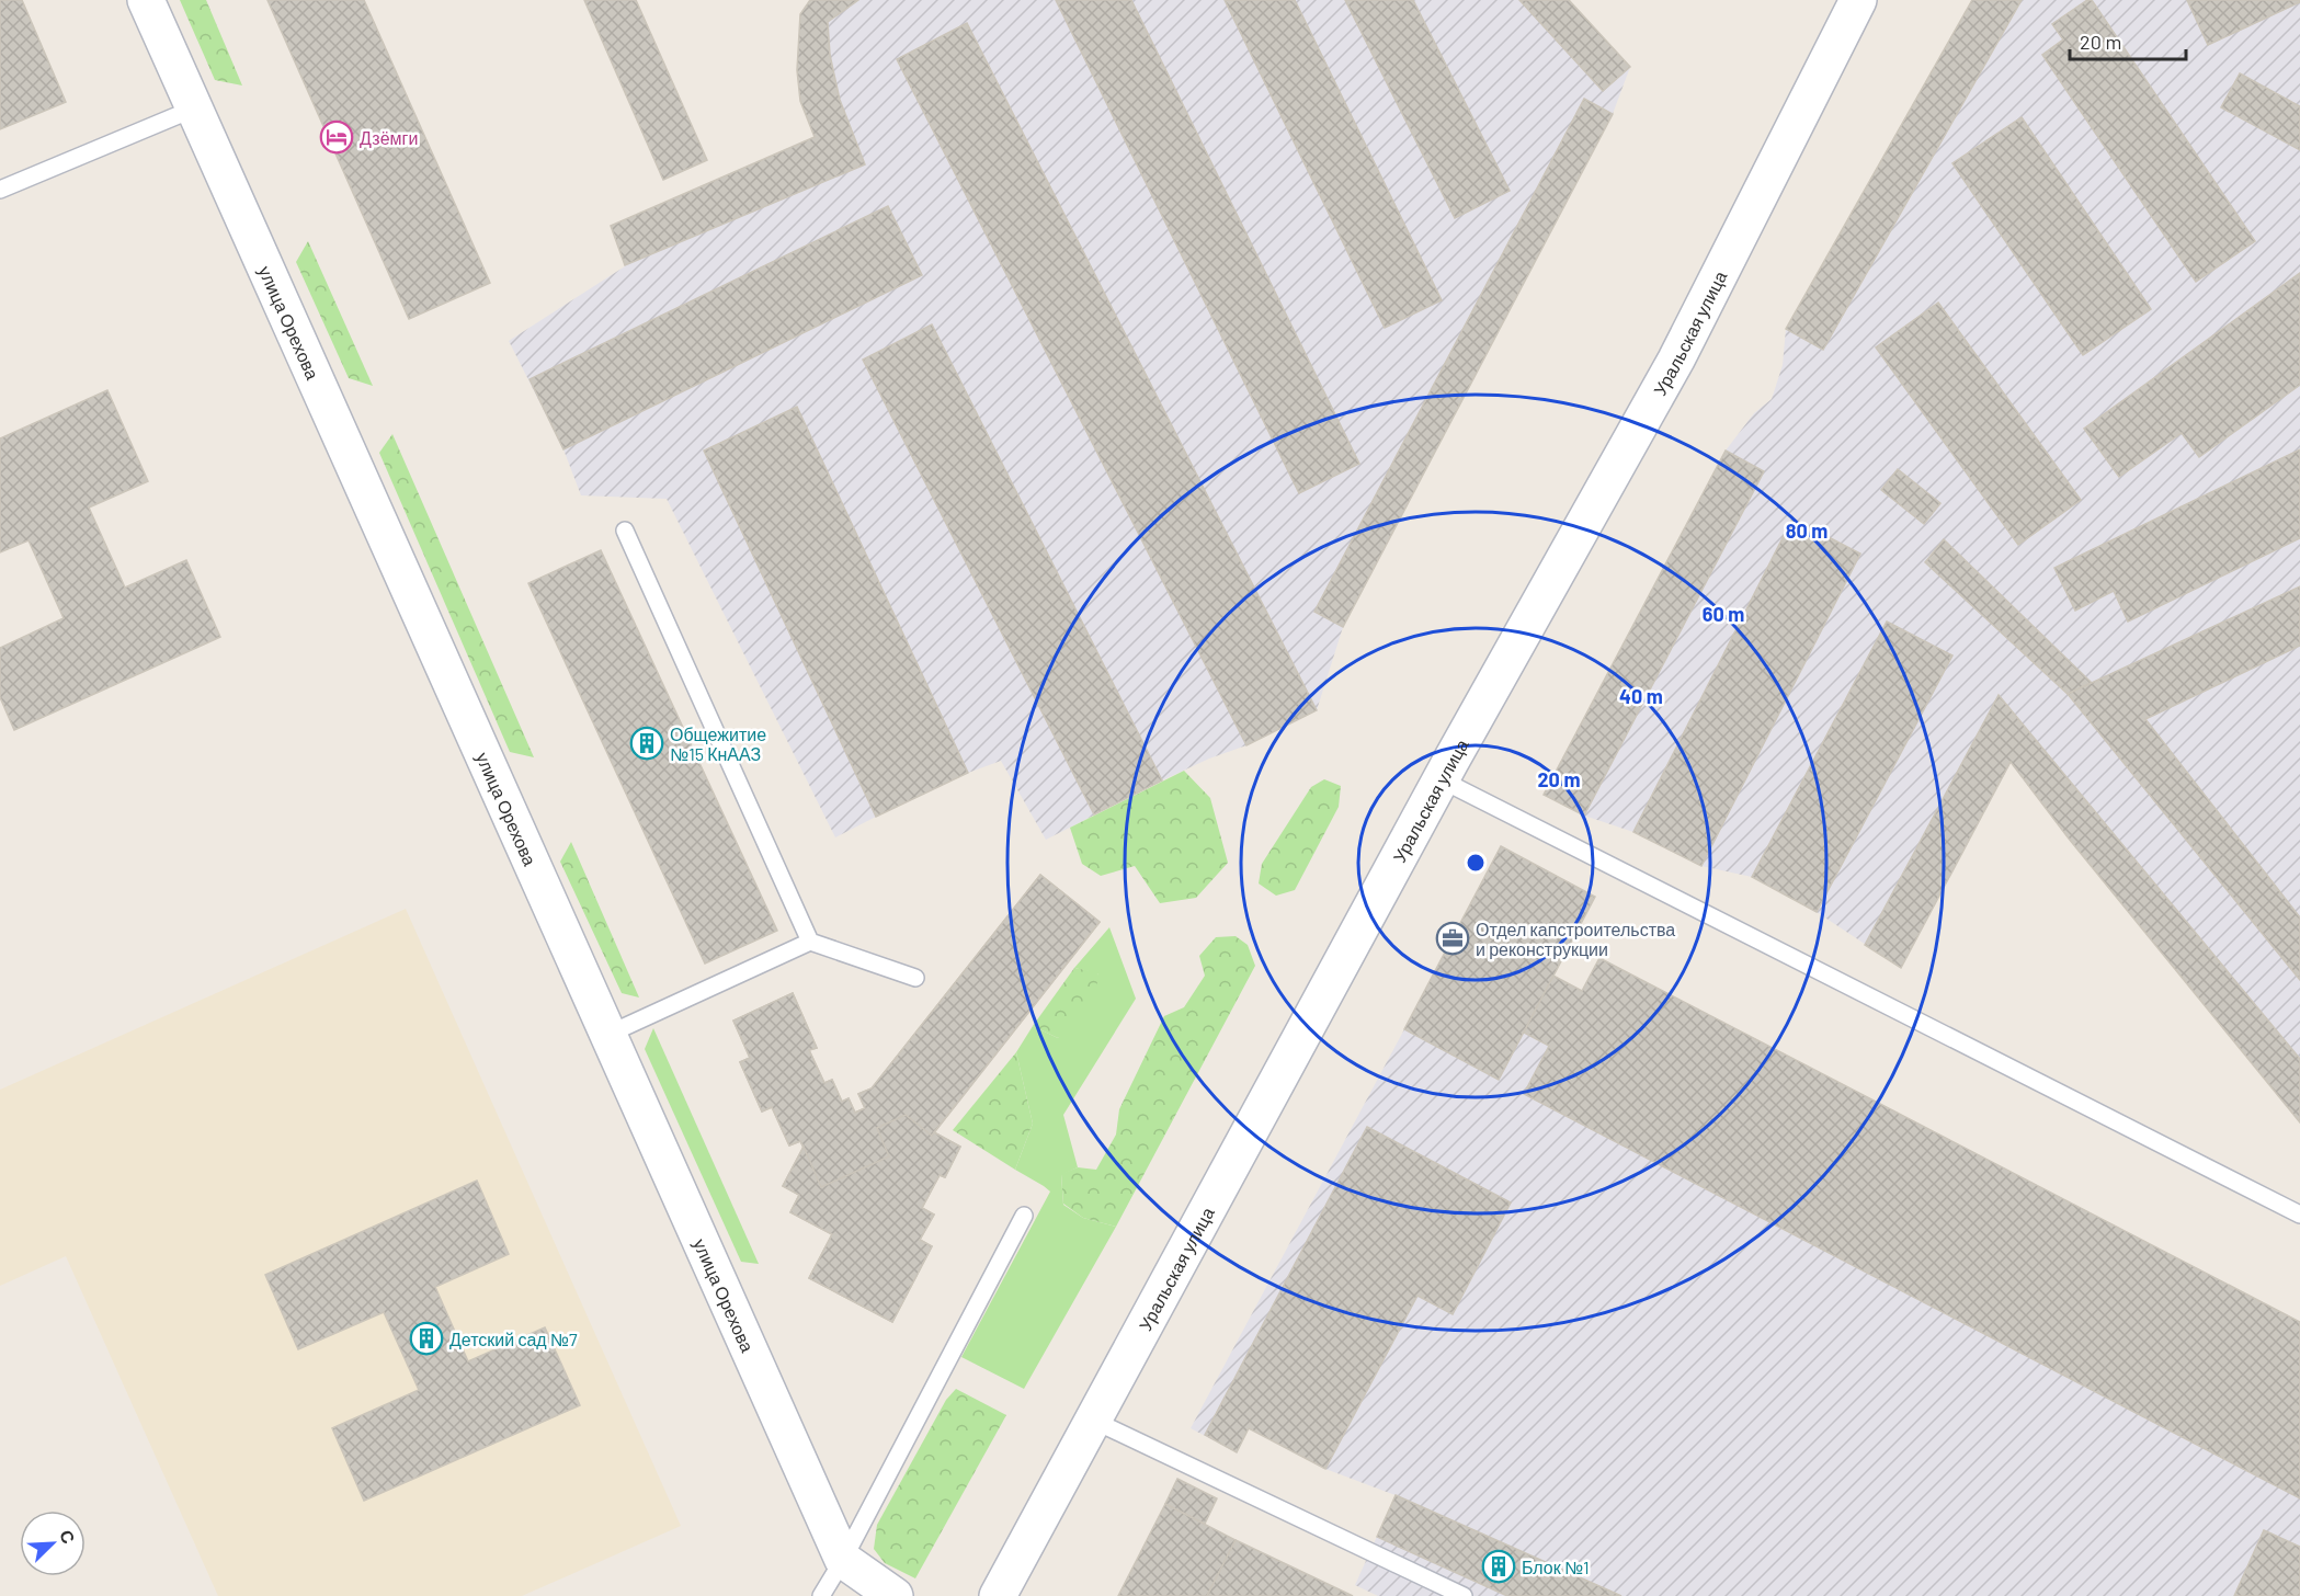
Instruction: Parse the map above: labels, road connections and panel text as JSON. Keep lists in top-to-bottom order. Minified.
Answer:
{"streets":{"street":["улица Орехова","Уральская улица"]},"places":{"hotel":["Дзёмги"],"building":["Общежитие №15 КнААЗ","Детский сад №7","Блок №1"],"office":["Отдел капстроительства и реконструкции"]},"scale_bar":"20 m","north":"top right","rings":["80 m","60 m","40 m","20 m"]}
